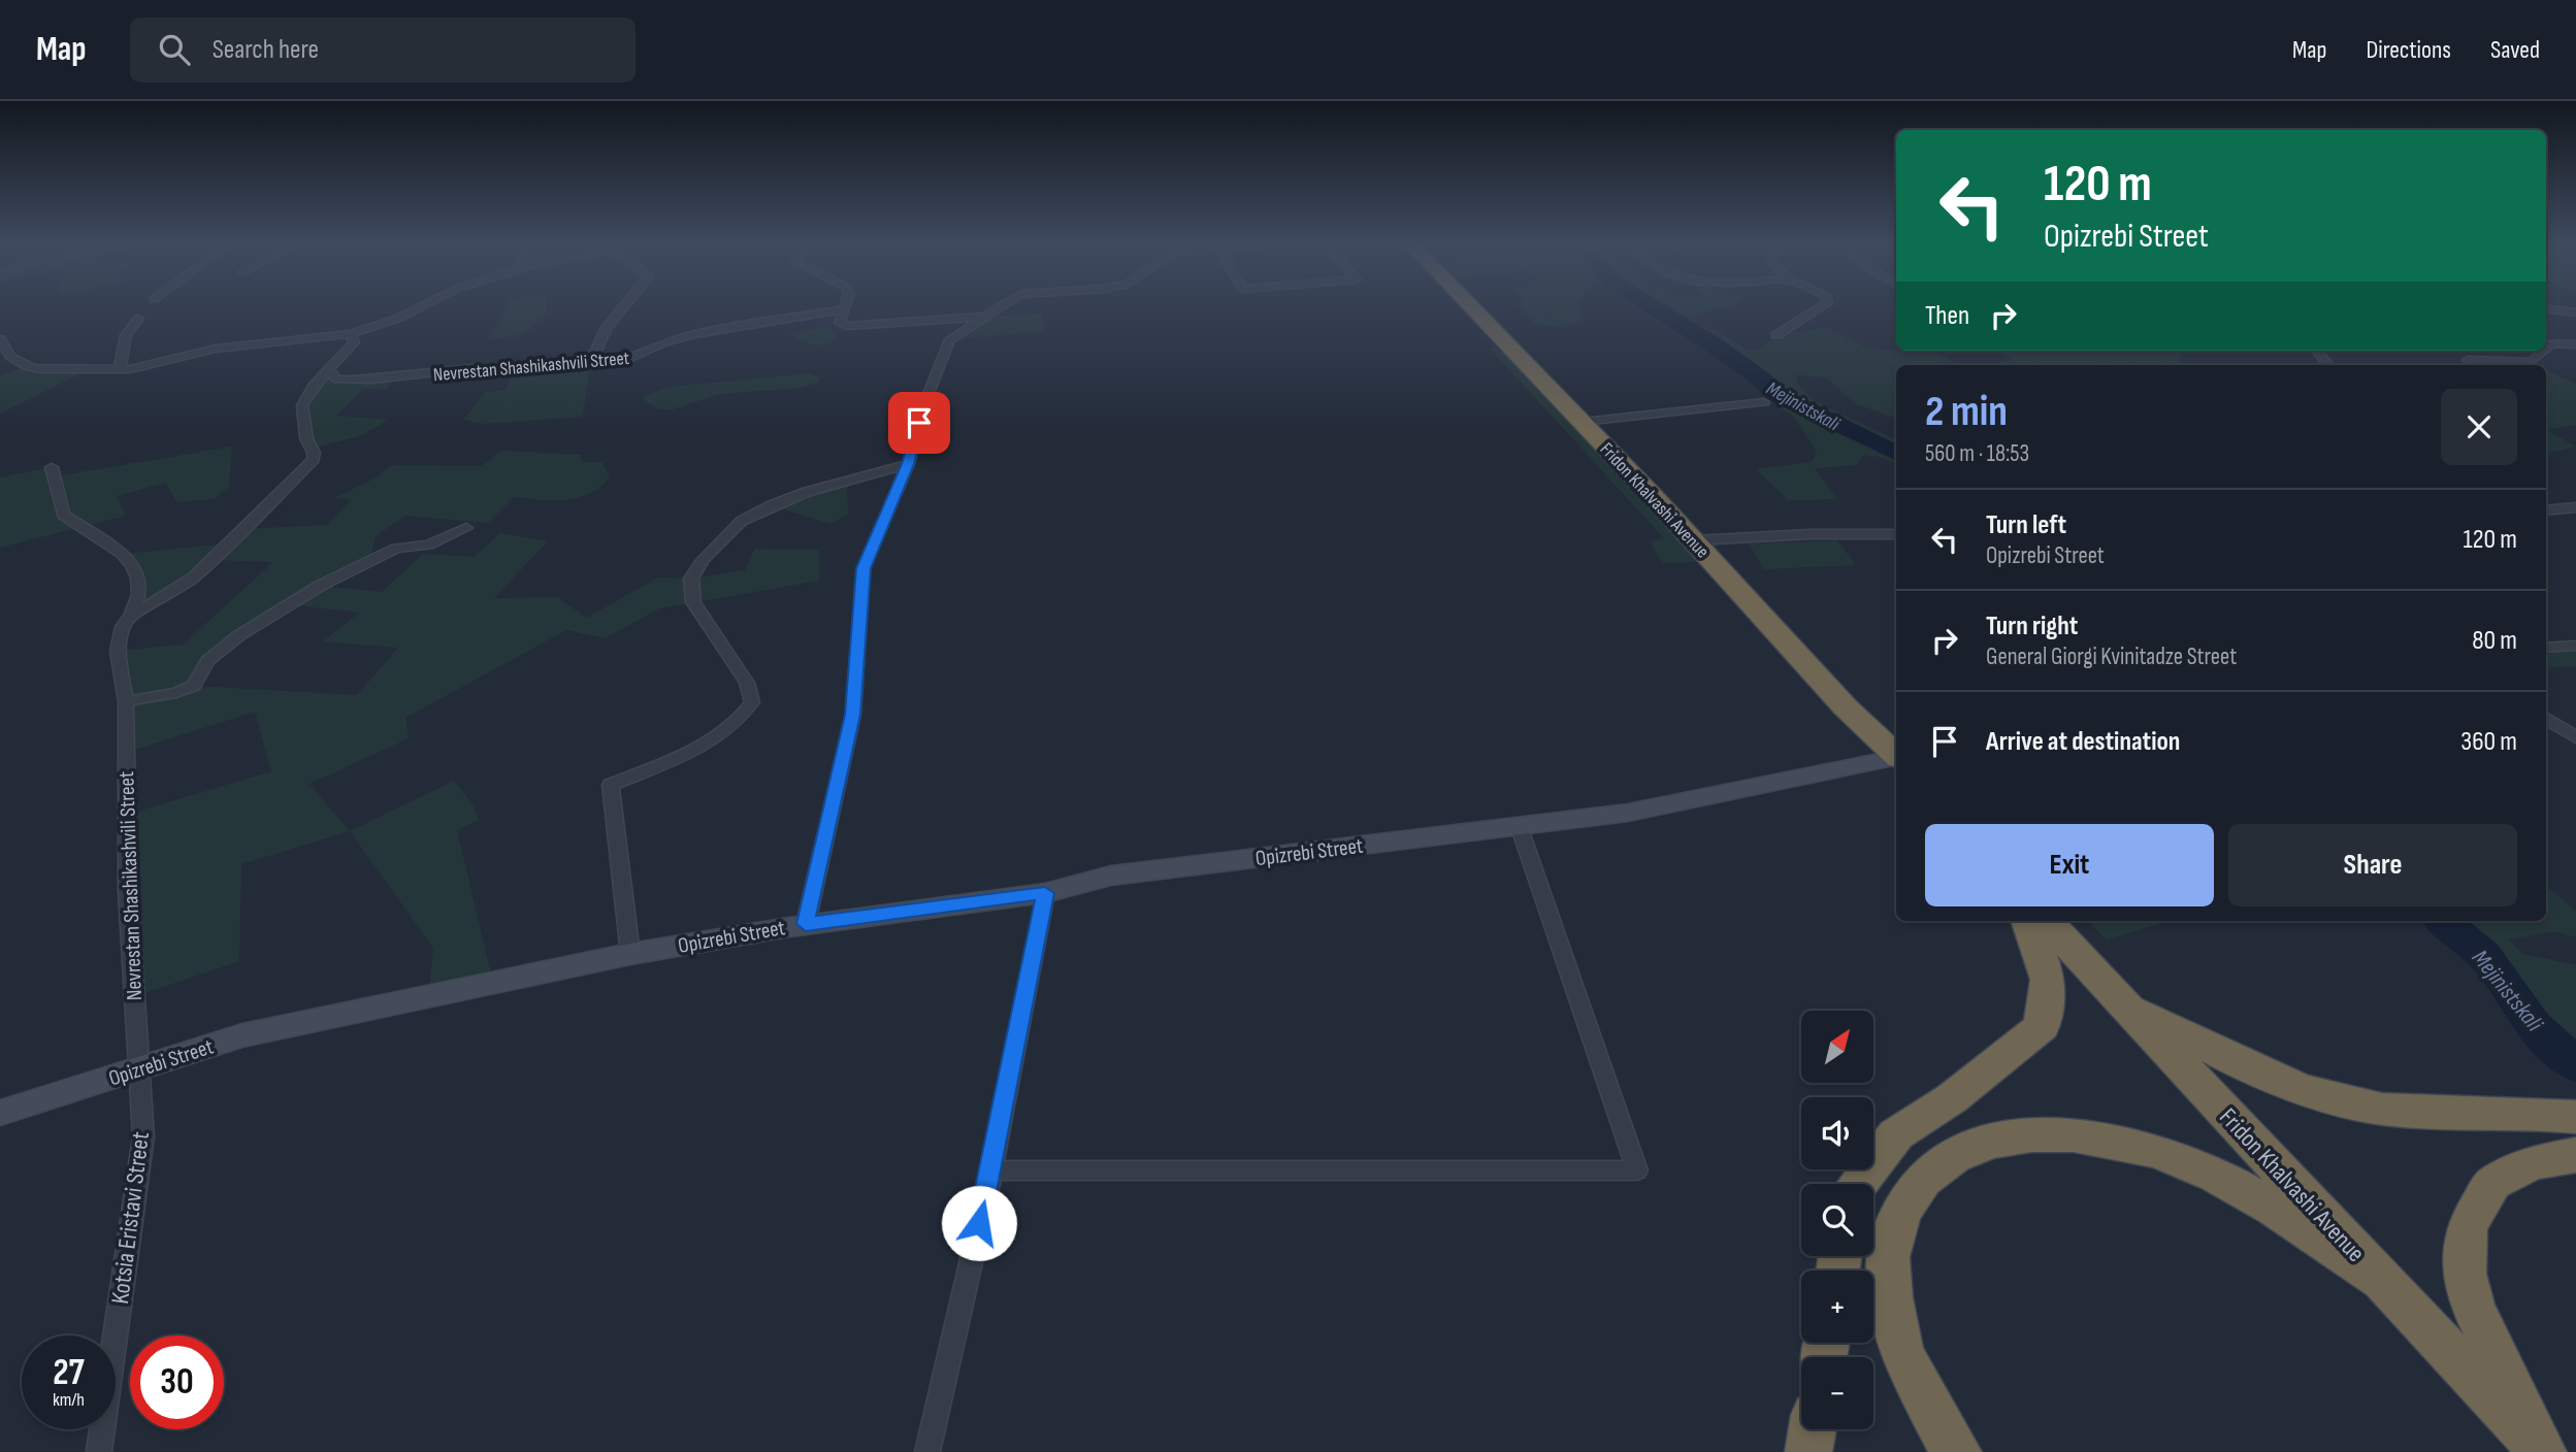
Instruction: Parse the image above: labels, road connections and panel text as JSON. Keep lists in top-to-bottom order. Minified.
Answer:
{"streets":{"highway":["Fridon Khalvashi Avenue"],"street":["Nevrestan Shashikashvili Street","Opizrebi Street","Kotsia Eristavi Street"]},"crossings":[["Nevrestan Shashikashvili Street","Opizrebi Street"],["Nevrestan Shashikashvili Street","Kotsia Eristavi Street"],["Opizrebi Street","Kotsia Eristavi Street"]],"water":["Mejinistskali"],"north":"top right","page":{"header":"Map","search":"Search here","nav":["Map","Directions","Saved"],"turn":["120 m","Opizrebi Street"],"then":"Then","heading":["2 min","560 m · 18:53"],"list":[{"name":"Turn left","note":"Opizrebi Street","value":"120 m"},{"name":"Turn right","note":"General Giorgi Kvinitadze Street","value":"80 m"},{"name":"Arrive at destination","value":"360 m"}],"buttons":["Exit","Share"],"map_buttons":["+","−"],"speed":"27 km/h","limit":"30"}}
